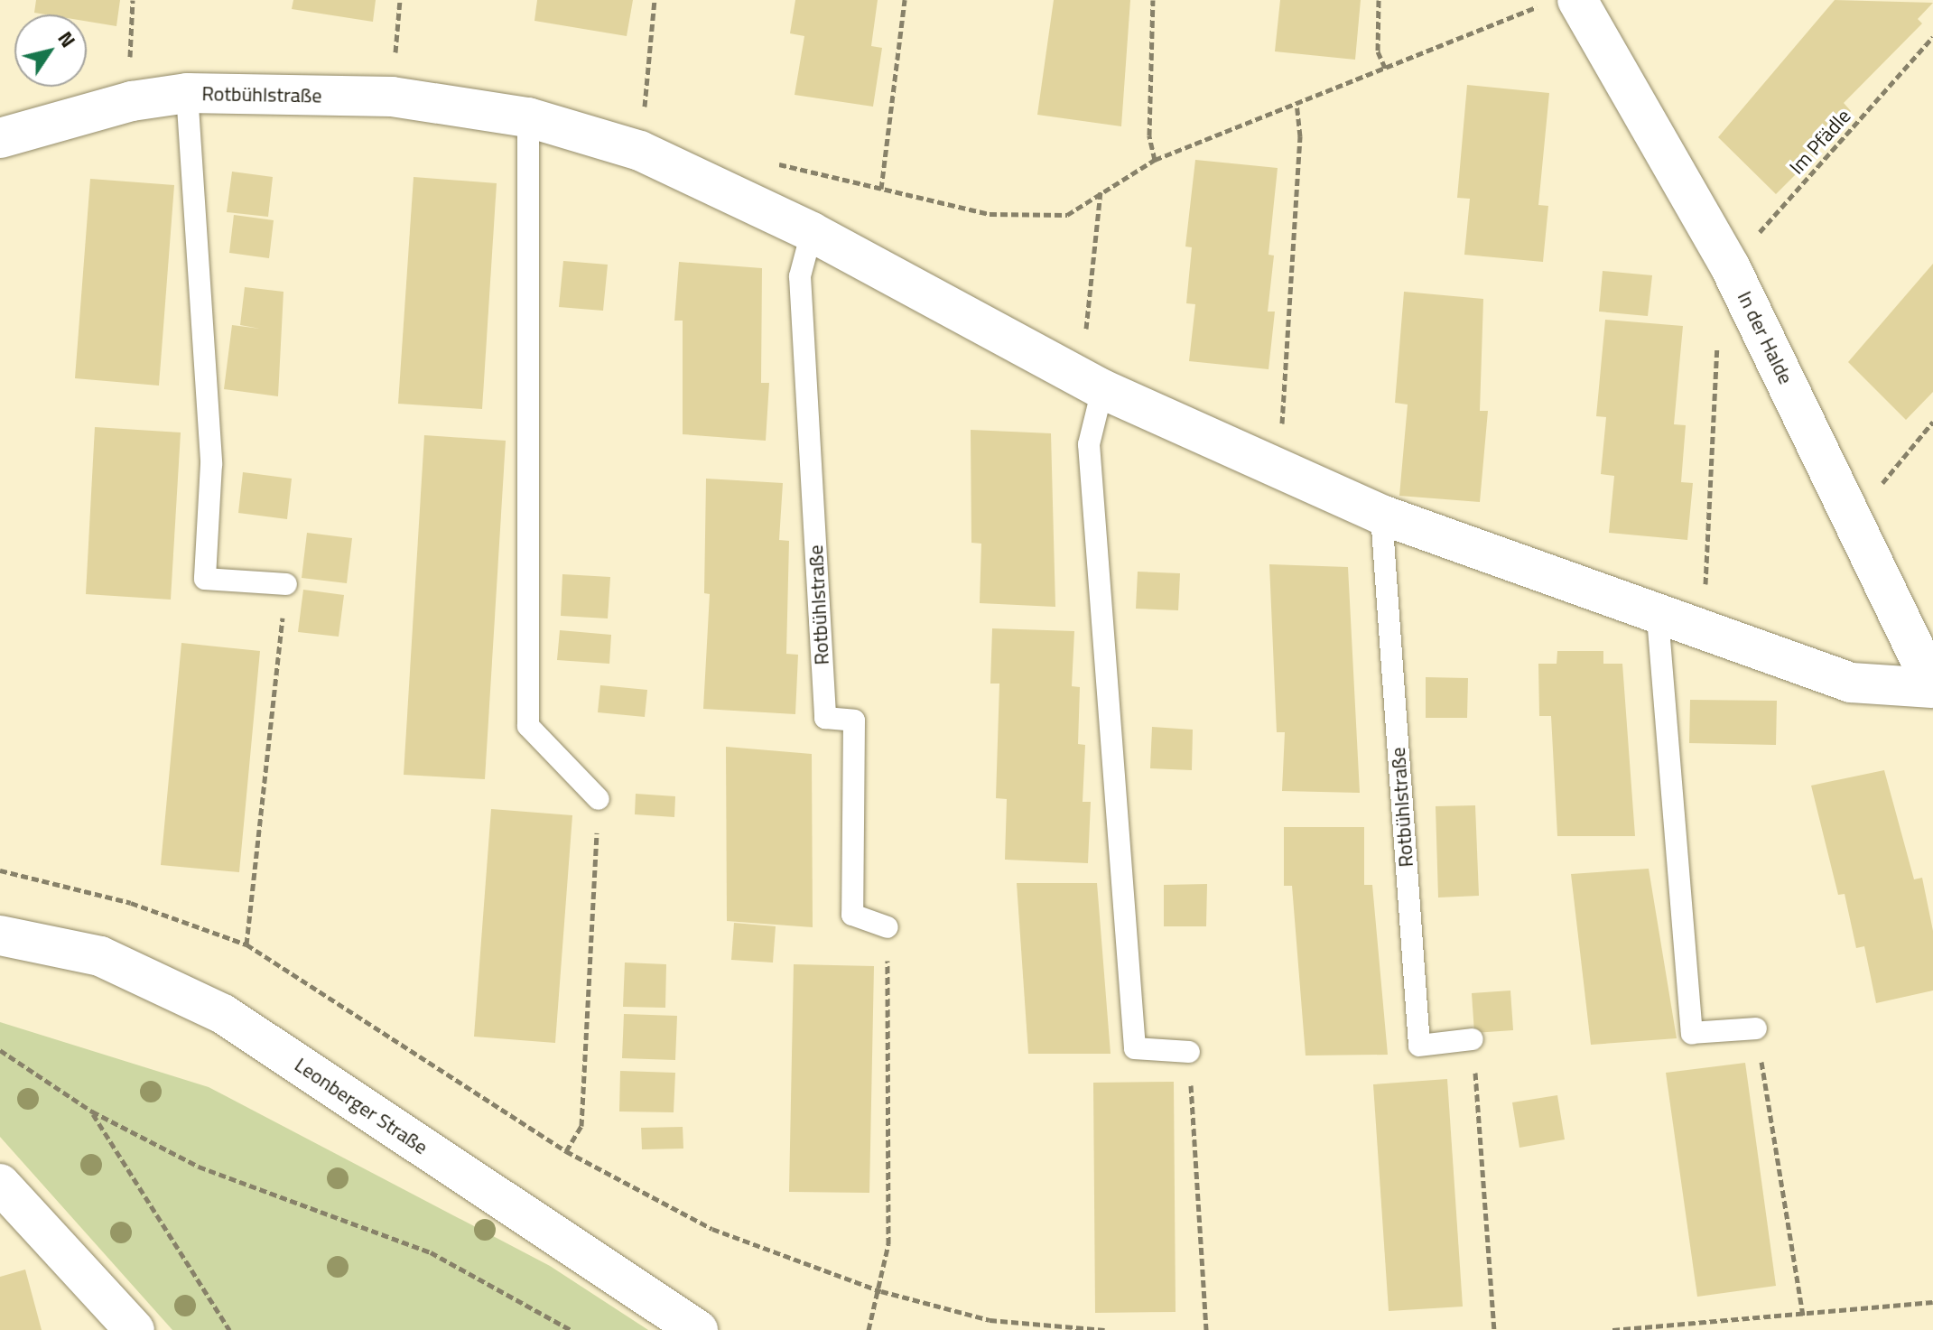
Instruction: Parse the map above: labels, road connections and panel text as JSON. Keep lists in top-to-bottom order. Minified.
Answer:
{"streets":{"street":["Rotbühlstraße","In der Halde","Leonberger Straße"],"path":["Im Pfädle"]},"crossings":[["Rotbühlstraße","In der Halde"],["Im Pfädle","In der Halde"]],"north":"top right"}
